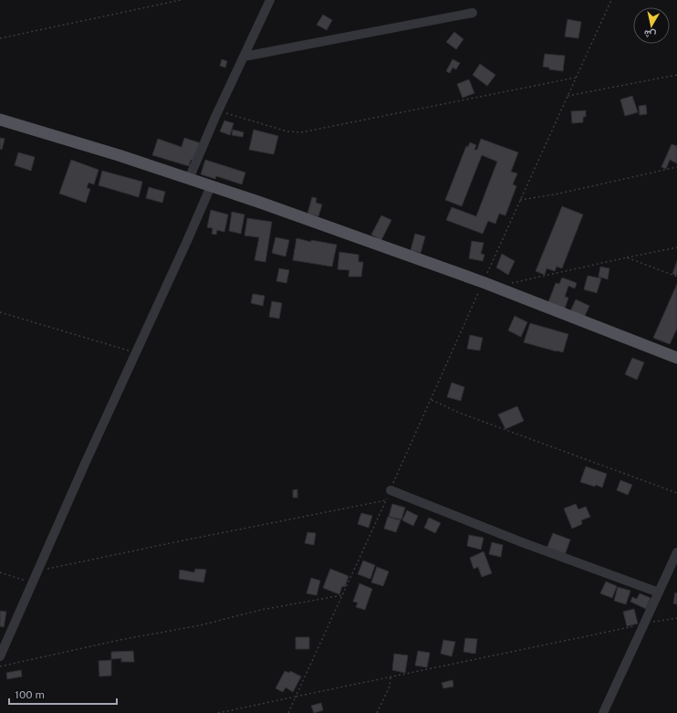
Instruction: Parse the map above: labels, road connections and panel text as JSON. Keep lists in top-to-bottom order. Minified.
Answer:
{"scale_bar":"100 m","north":"bottom"}
